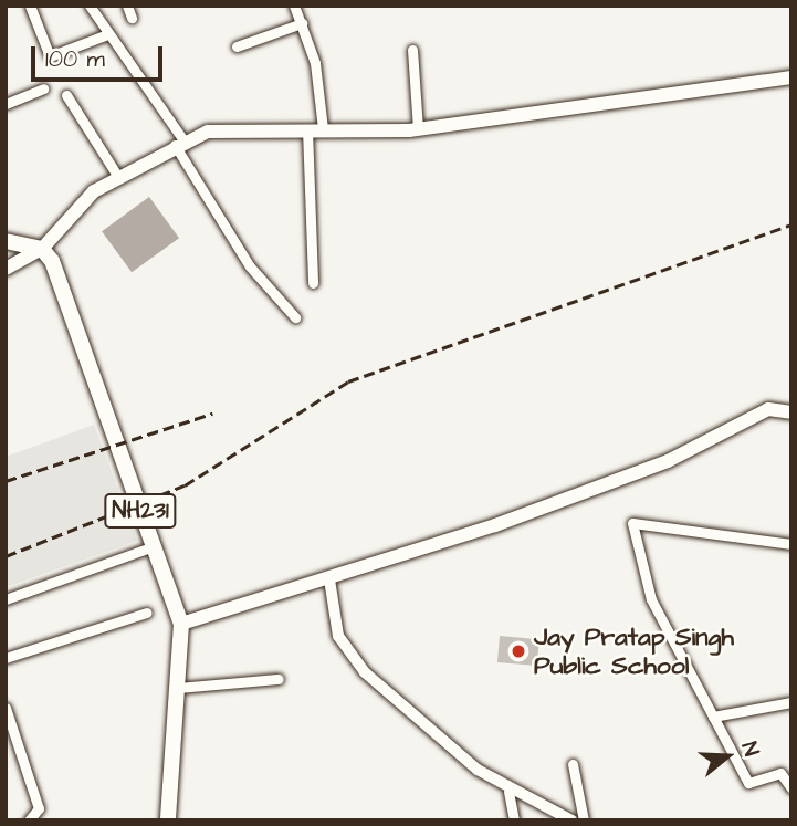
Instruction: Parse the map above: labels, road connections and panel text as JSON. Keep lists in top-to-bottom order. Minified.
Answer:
{"streets":{"highway":["NH231"]},"places":["Jay Pratap Singh Public School"],"scale_bar":"100 m","north":"right"}
